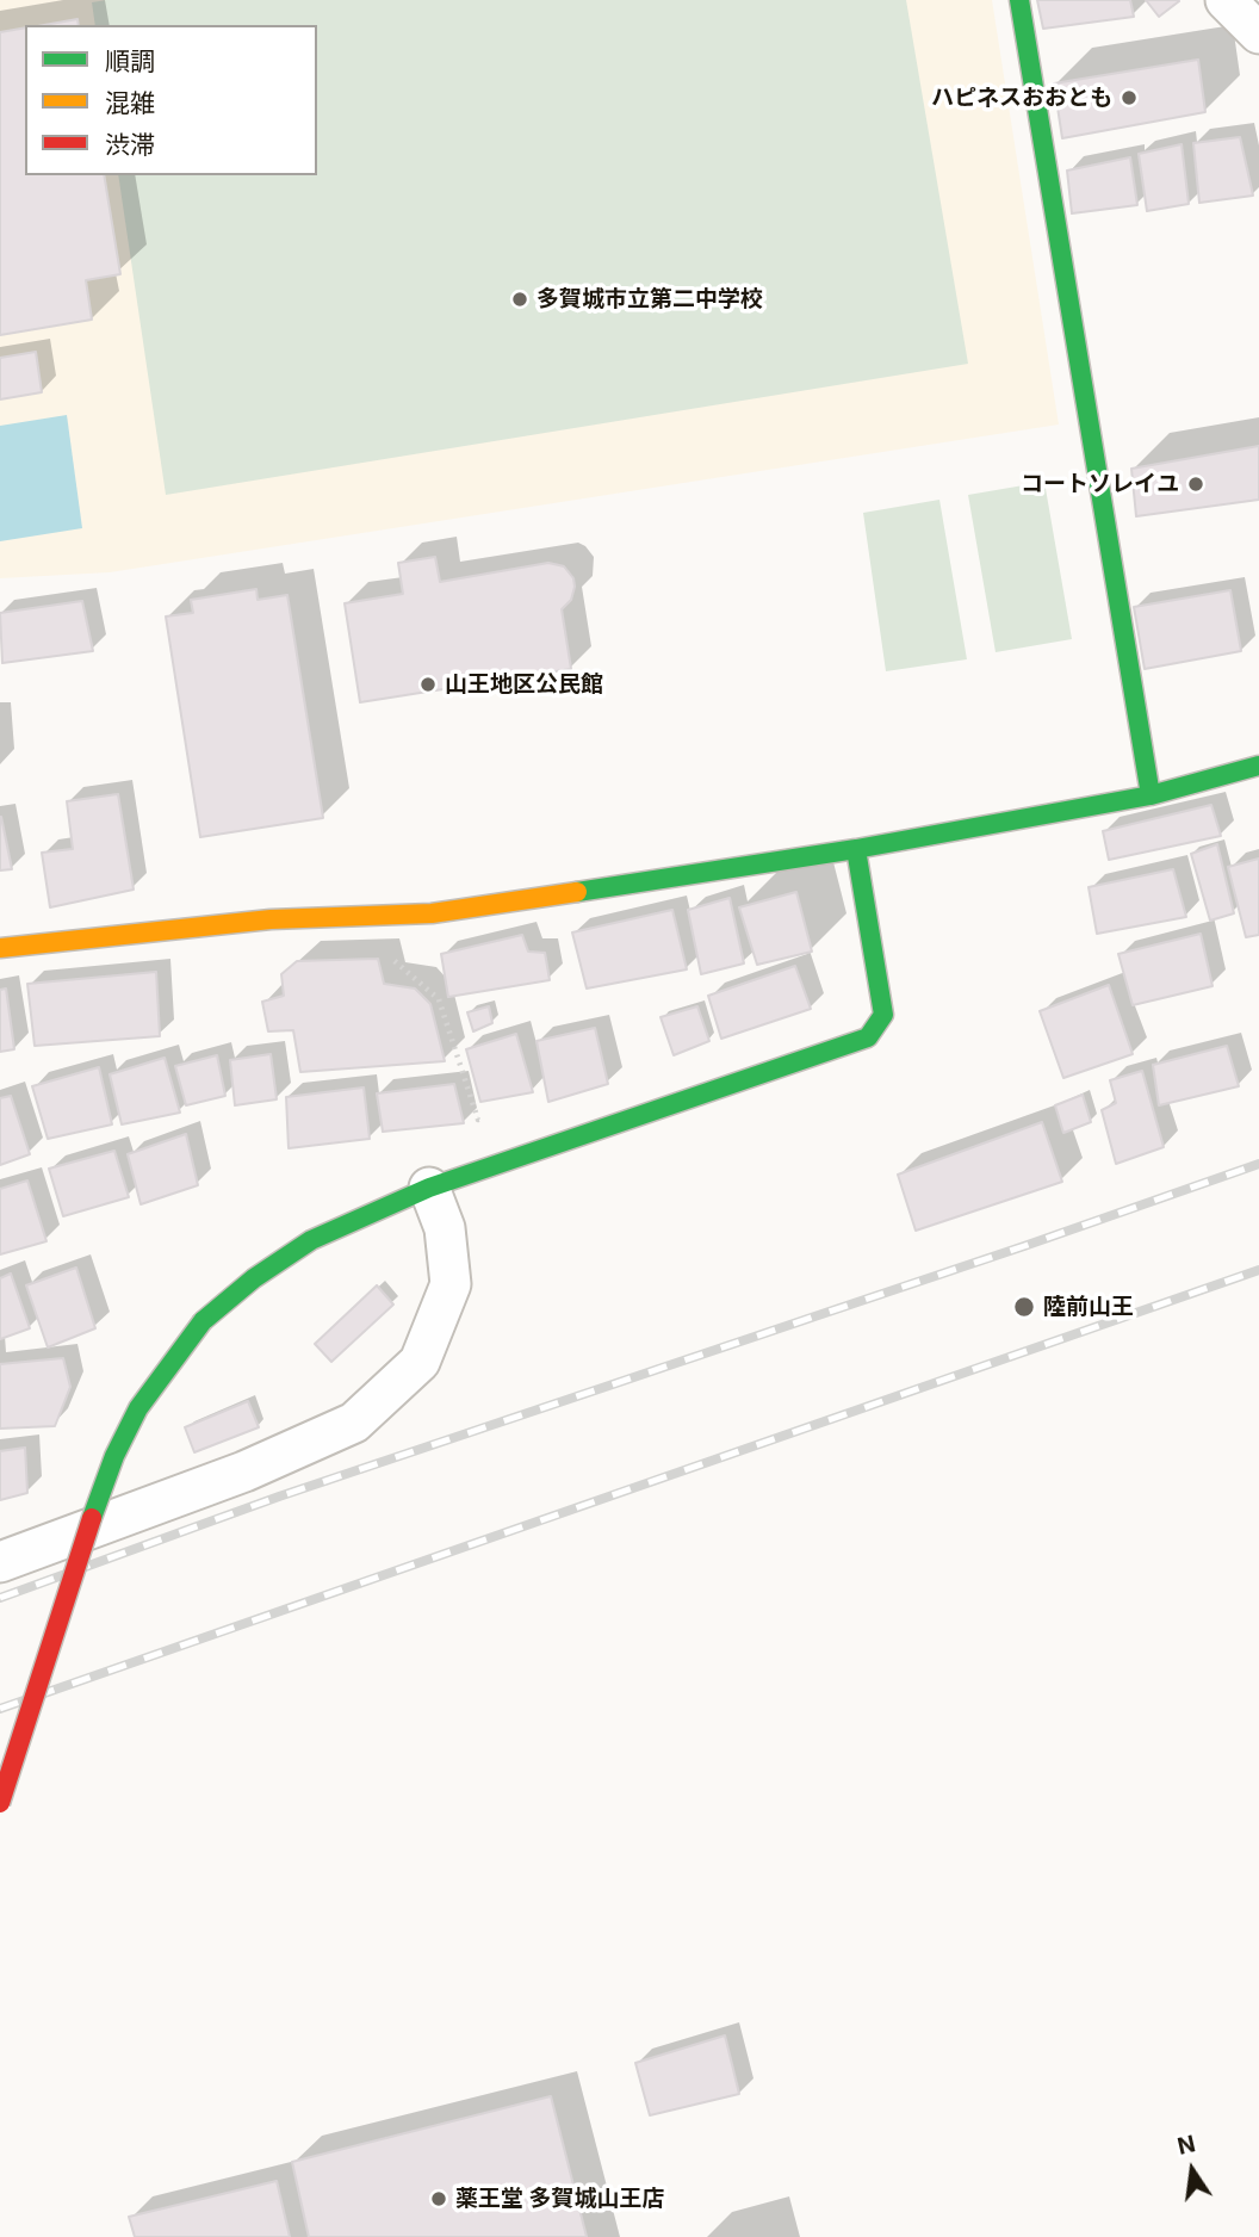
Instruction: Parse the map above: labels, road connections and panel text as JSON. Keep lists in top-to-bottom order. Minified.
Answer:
{"places":["ハピネスおおとも","多賀城市立第二中学校","コートソレイユ","山王地区公民館","陸前山王","薬王堂 多賀城山王店"],"legend":["順調","混雑","渋滞"],"north":"top"}
